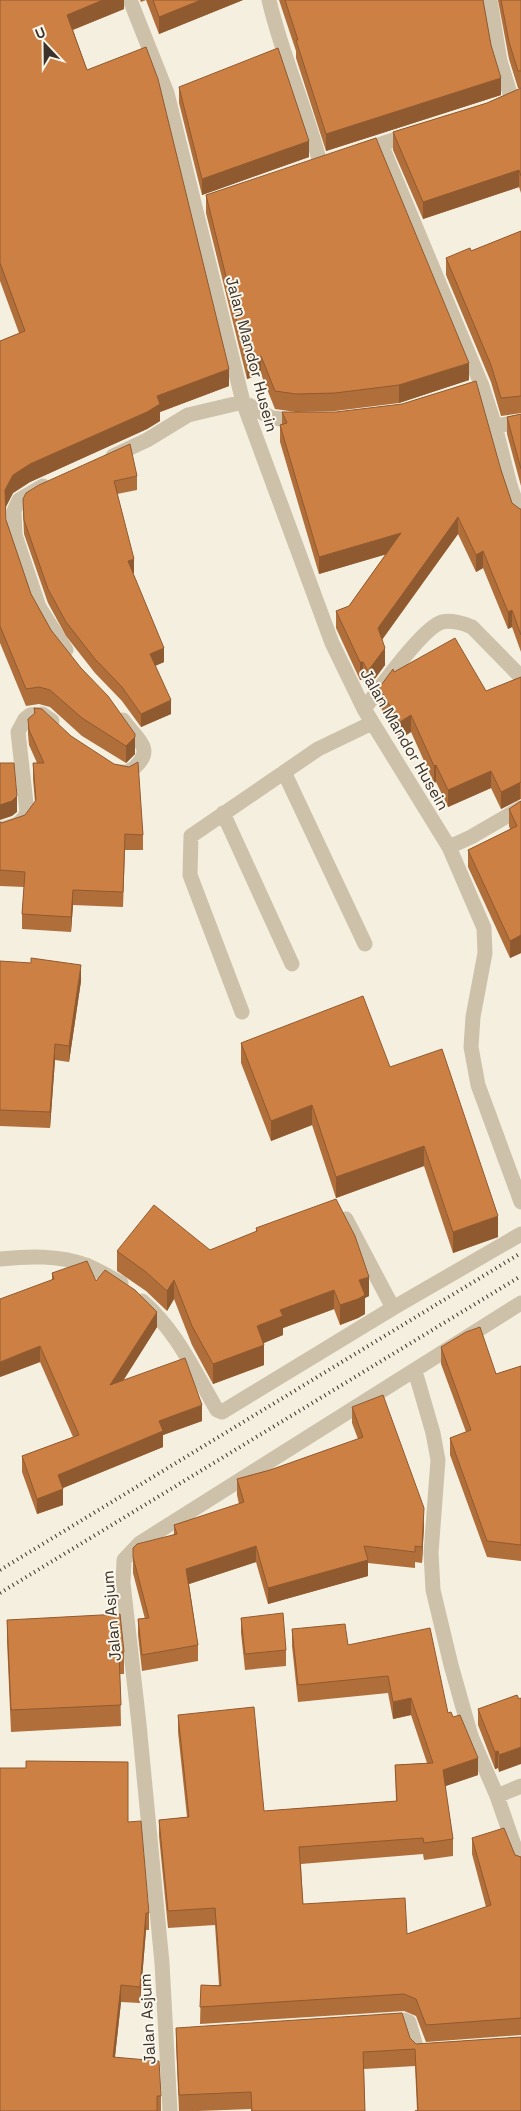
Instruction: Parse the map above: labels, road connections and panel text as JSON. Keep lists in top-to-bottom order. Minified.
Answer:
{"streets":{"street":["Jalan Mandor Husein","Jalan Asjum"]},"north":"top"}
